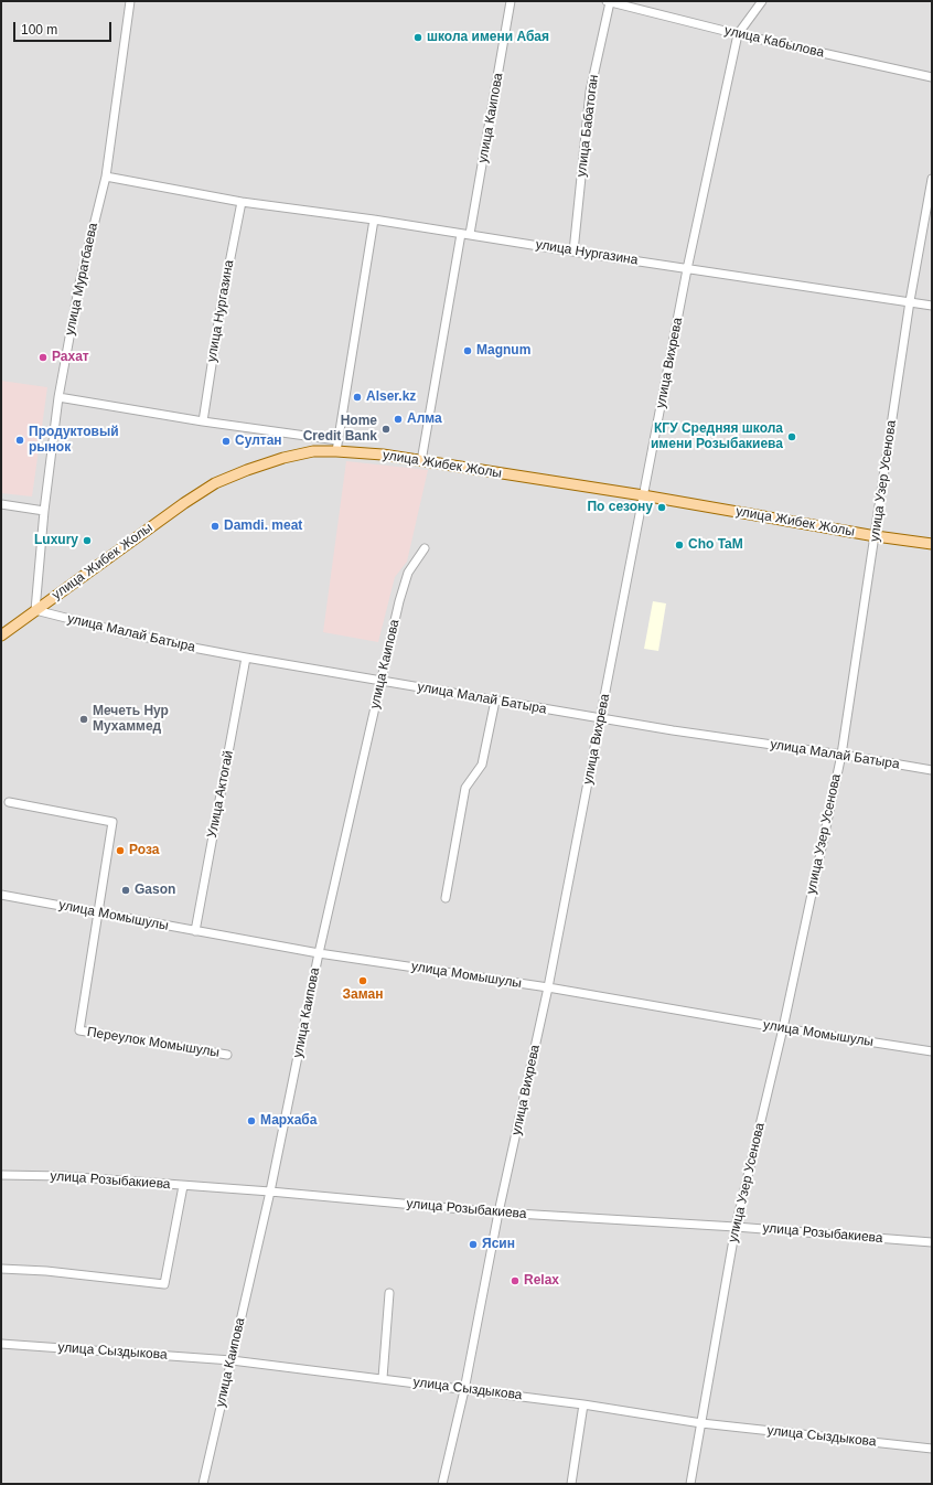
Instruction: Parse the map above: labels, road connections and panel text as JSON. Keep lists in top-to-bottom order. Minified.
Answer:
{"streets":{"main road":["улица Жибек Жолы"],"street":["улица Кабылова","улица Каипова","улица Бабатоган","улица Нургазина","улица Муратбаева","улица Вихрева","улица Узер Усенова","улица Малай Батыра","Улица Актогай","улица Момышулы","Переулок Момышулы","улица Розыбакиева","улица Сыздыкова"]},"crossings":[["улица Кабылова","улица Бабатоган"],["улица Кабылова","улица Вихрева"],["улица Каипова","улица Нургазина"],["улица Каипова","улица Малай Батыра"],["улица Каипова","улица Момышулы"],["улица Каипова","улица Розыбакиева"],["улица Каипова","улица Сыздыкова"],["улица Бабатоган","улица Нургазина"],["улица Нургазина","улица Муратбаева"],["улица Нургазина","улица Вихрева"],["улица Нургазина","улица Узер Усенова"],["улица Муратбаева","улица Жибек Жолы"],["улица Муратбаева","улица Малай Батыра"],["улица Вихрева","улица Жибек Жолы"],["улица Вихрева","улица Малай Батыра"],["улица Вихрева","улица Момышулы"],["улица Вихрева","улица Розыбакиева"],["улица Вихрева","улица Сыздыкова"],["улица Жибек Жолы","улица Узер Усенова"],["улица Жибек Жолы","улица Малай Батыра"],["улица Узер Усенова","улица Малай Батыра"],["улица Узер Усенова","улица Момышулы"],["улица Узер Усенова","улица Розыбакиева"],["улица Узер Усенова","улица Сыздыкова"],["улица Малай Батыра","Улица Актогай"],["Улица Актогай","улица Момышулы"],["улица Момышулы","Переулок Момышулы"]],"places":["школа имени Абая","Magnum","Рахат","Alser.kz","Алма","Home Credit Bank","КГУ Средняя школа имени Розыбакиева","Продуктовый рынок","Султан","По сезону","Damdi. meat","Luxury","Cho TaM","Мечеть Нур Мухаммед","Роза","Gason","Заман","Мархаба","Ясин","Relax"],"scale_bar":"100 m"}
